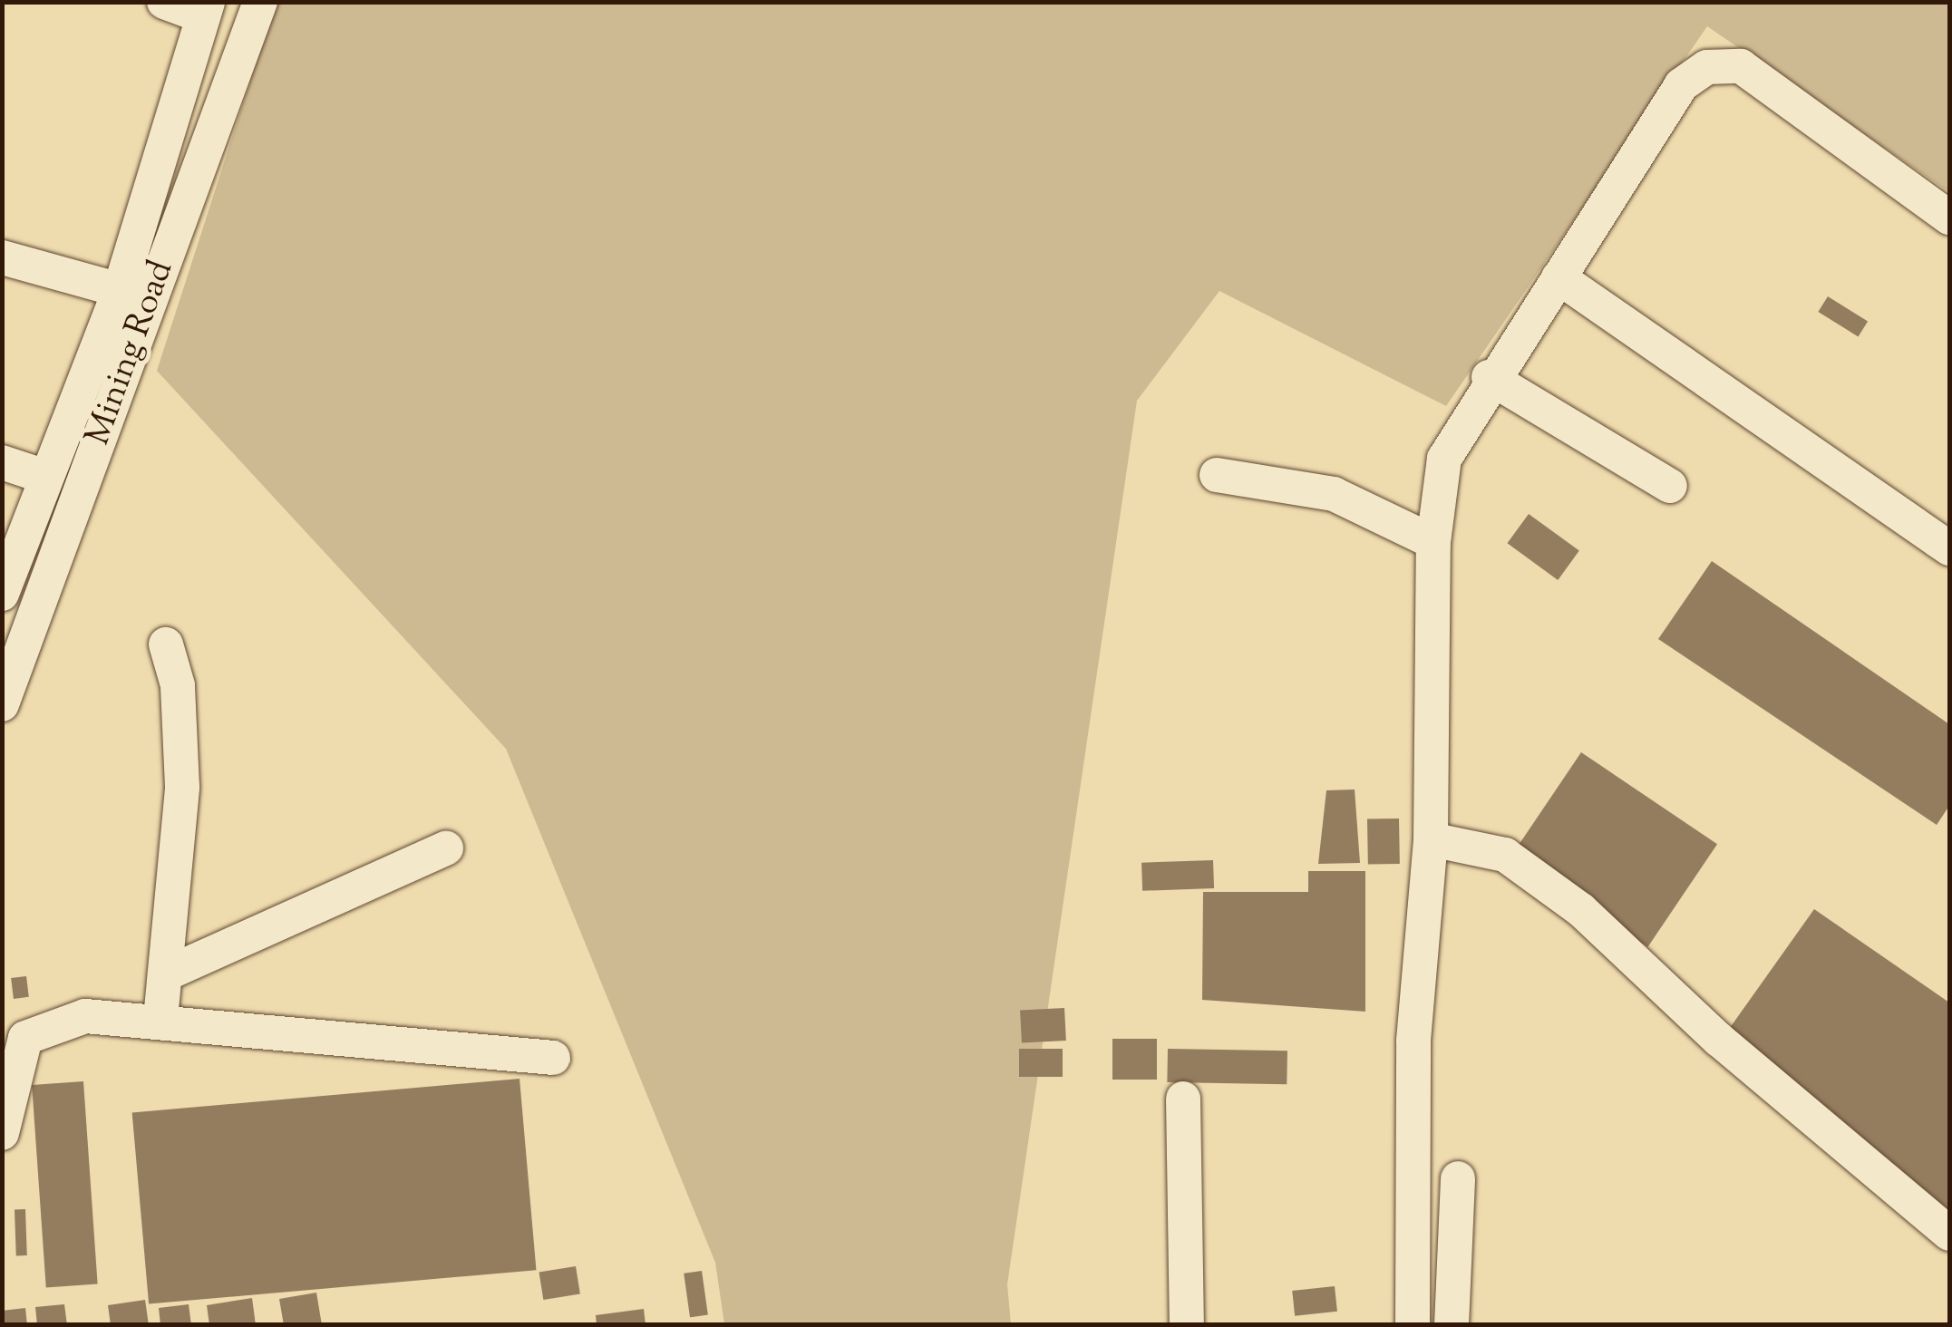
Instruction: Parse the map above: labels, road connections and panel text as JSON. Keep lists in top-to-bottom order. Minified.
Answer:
{"streets":{"street":["Mining Road"]}}
